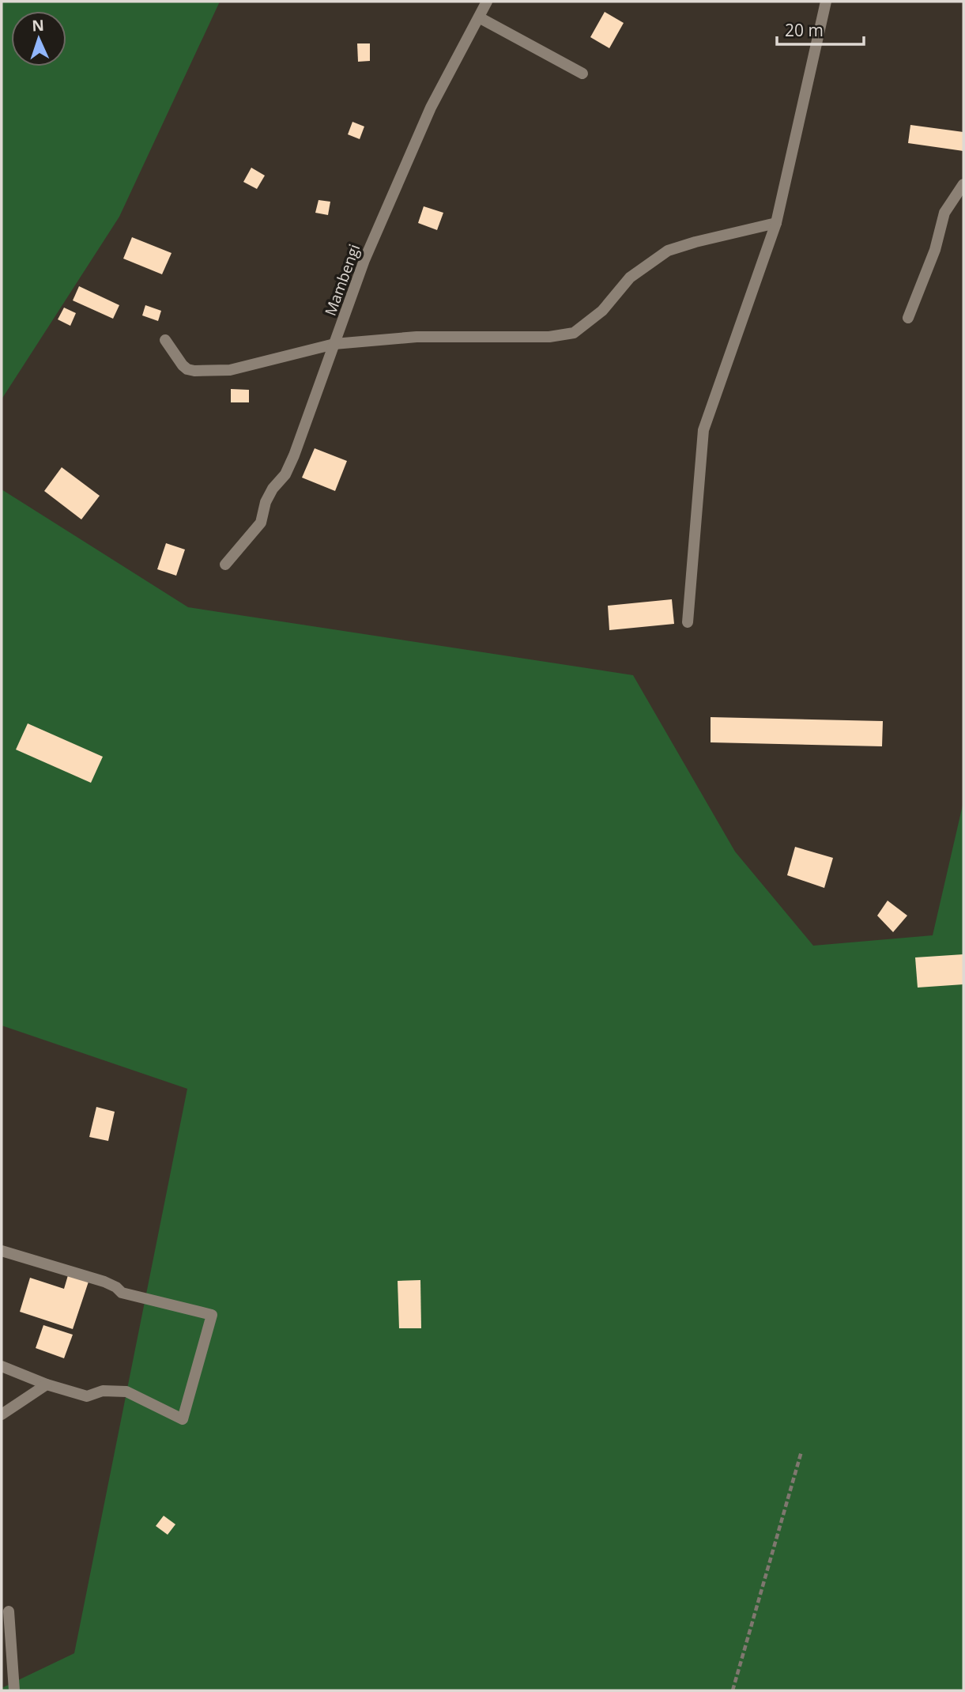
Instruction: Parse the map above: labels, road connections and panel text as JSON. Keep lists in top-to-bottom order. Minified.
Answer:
{"streets":{"street":["Mambengi"]},"scale_bar":"20 m","north":"top"}
